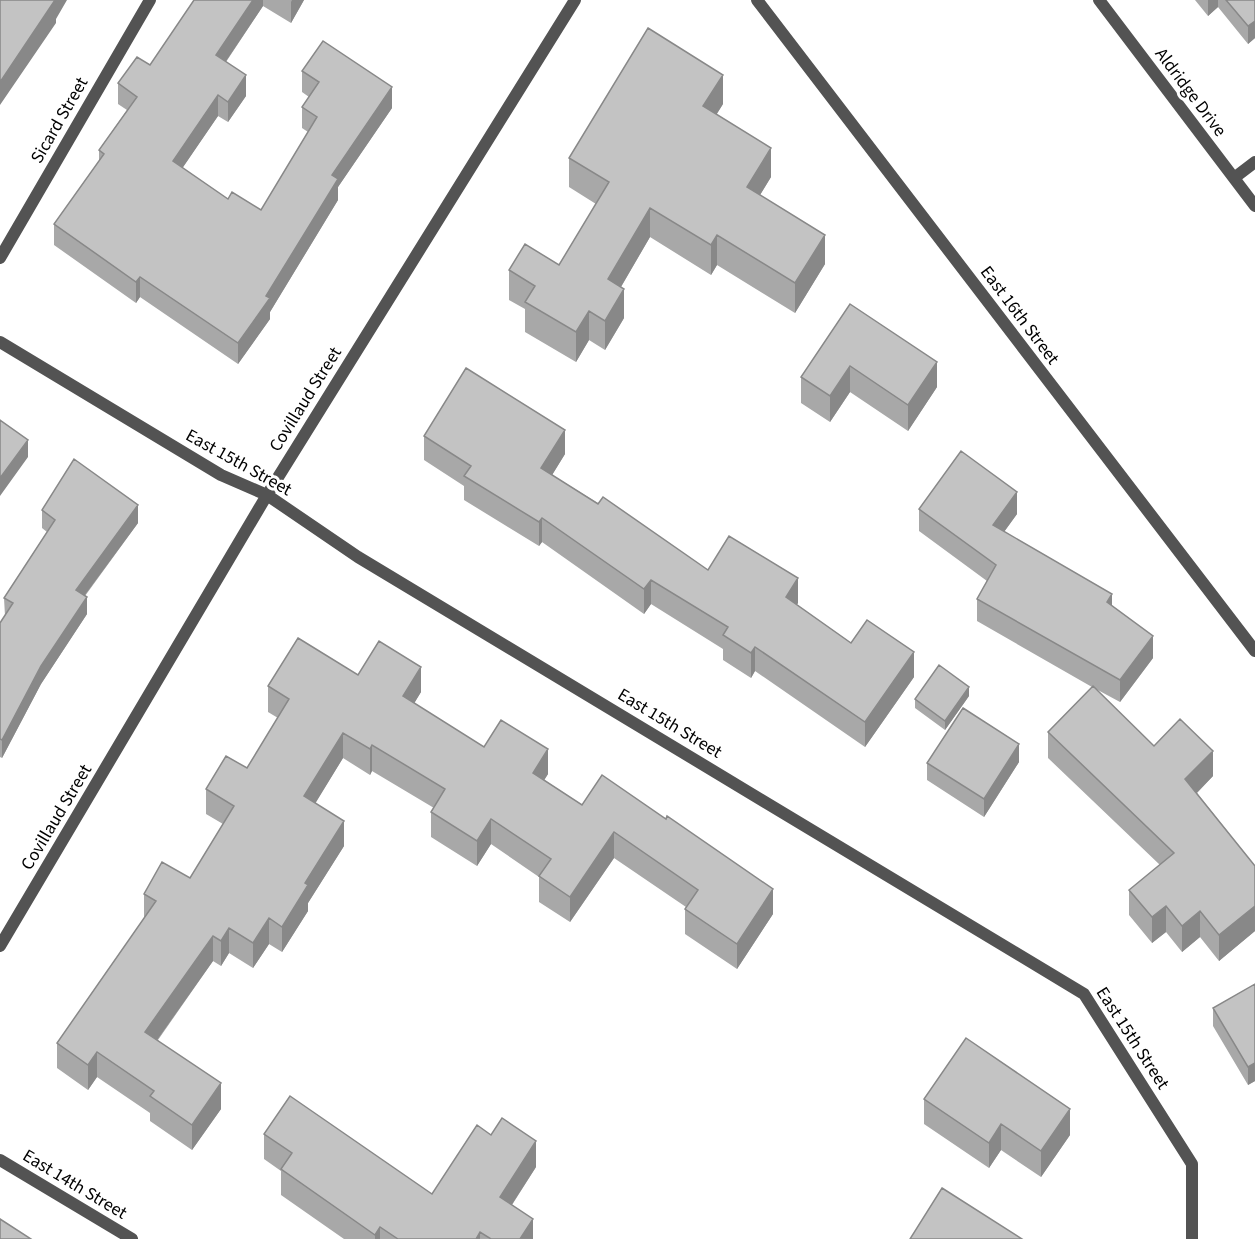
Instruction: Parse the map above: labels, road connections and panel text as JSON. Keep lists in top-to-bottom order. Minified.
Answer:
{"streets":{"street":["Aldridge Drive","Sicard Street","East 16th Street","Covillaud Street","East 15th Street","East 14th Street"]},"crossings":[["Covillaud Street","East 15th Street"]]}
